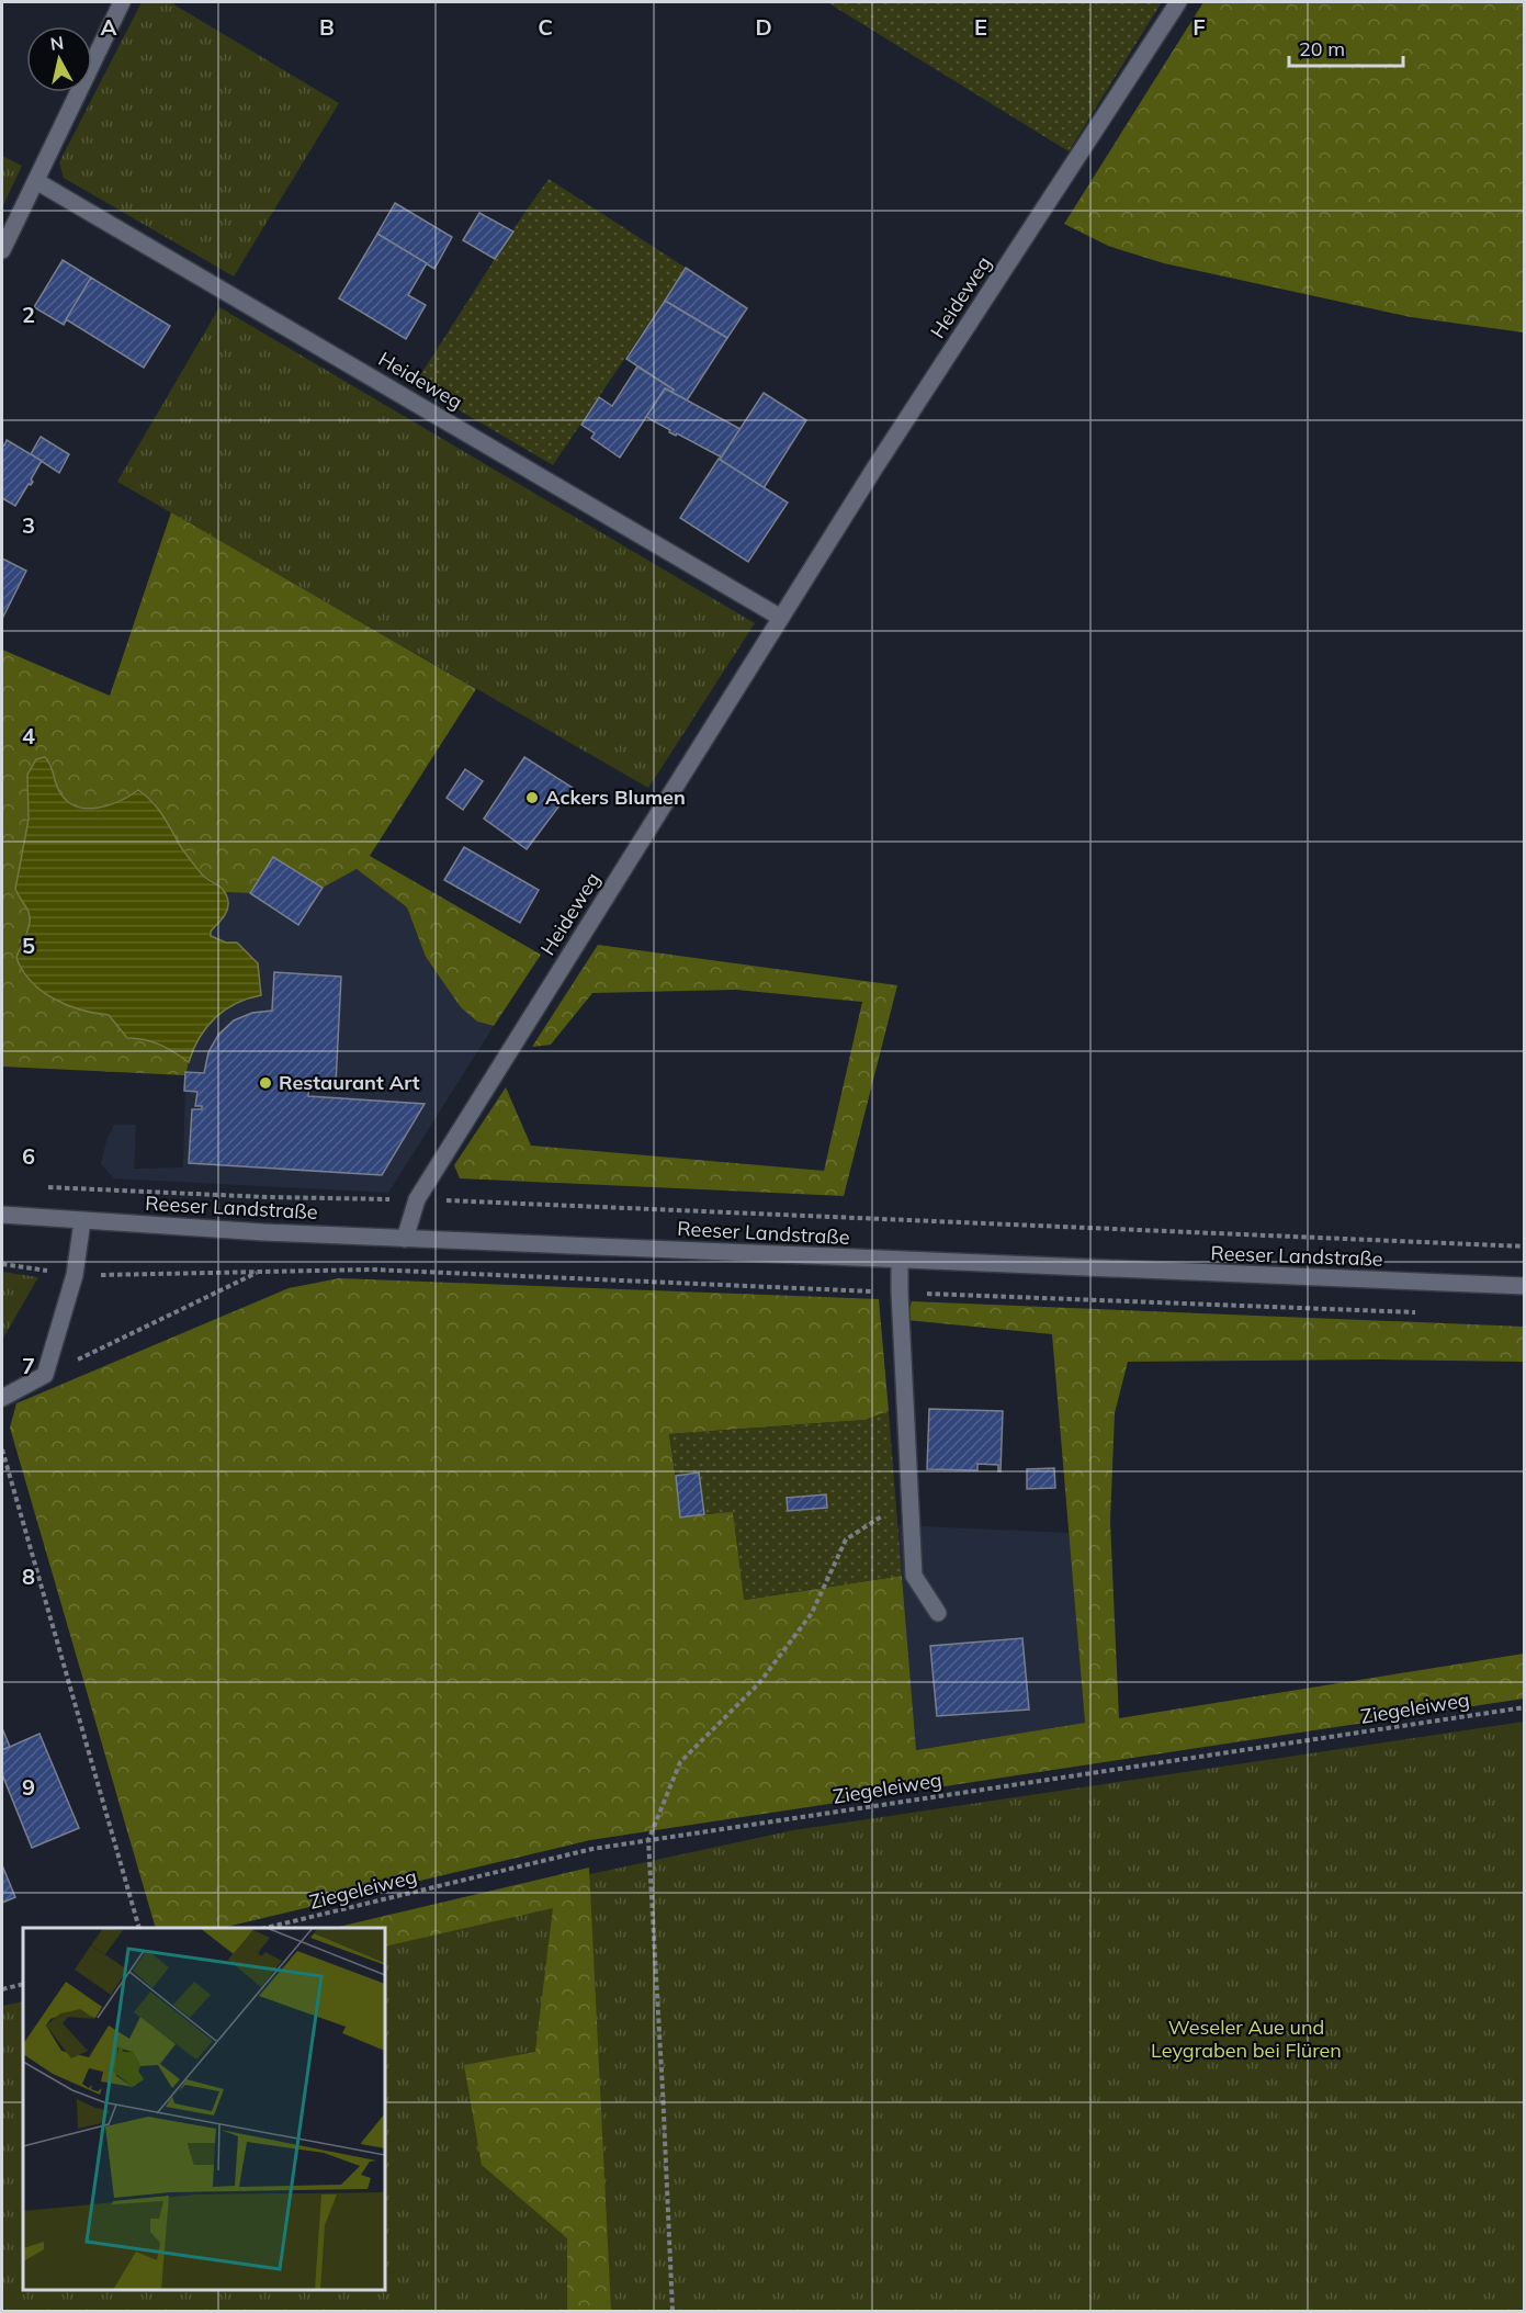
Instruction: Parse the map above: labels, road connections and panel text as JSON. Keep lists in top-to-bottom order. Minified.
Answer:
{"streets":{"street":["Heideweg","Reeser Landstraße"],"path":["Ziegeleiweg"]},"crossings":[["Heideweg","Reeser Landstraße"]],"parks":["Weseler Aue und Leygraben bei Flüren"],"places":["Ackers Blumen","Restaurant Art"],"scale_bar":"20 m","north":"top","grid":{"columns":["A","B","C","D","E","F"],"rows":["2","3","4","5","6","7","8","9"]}}
